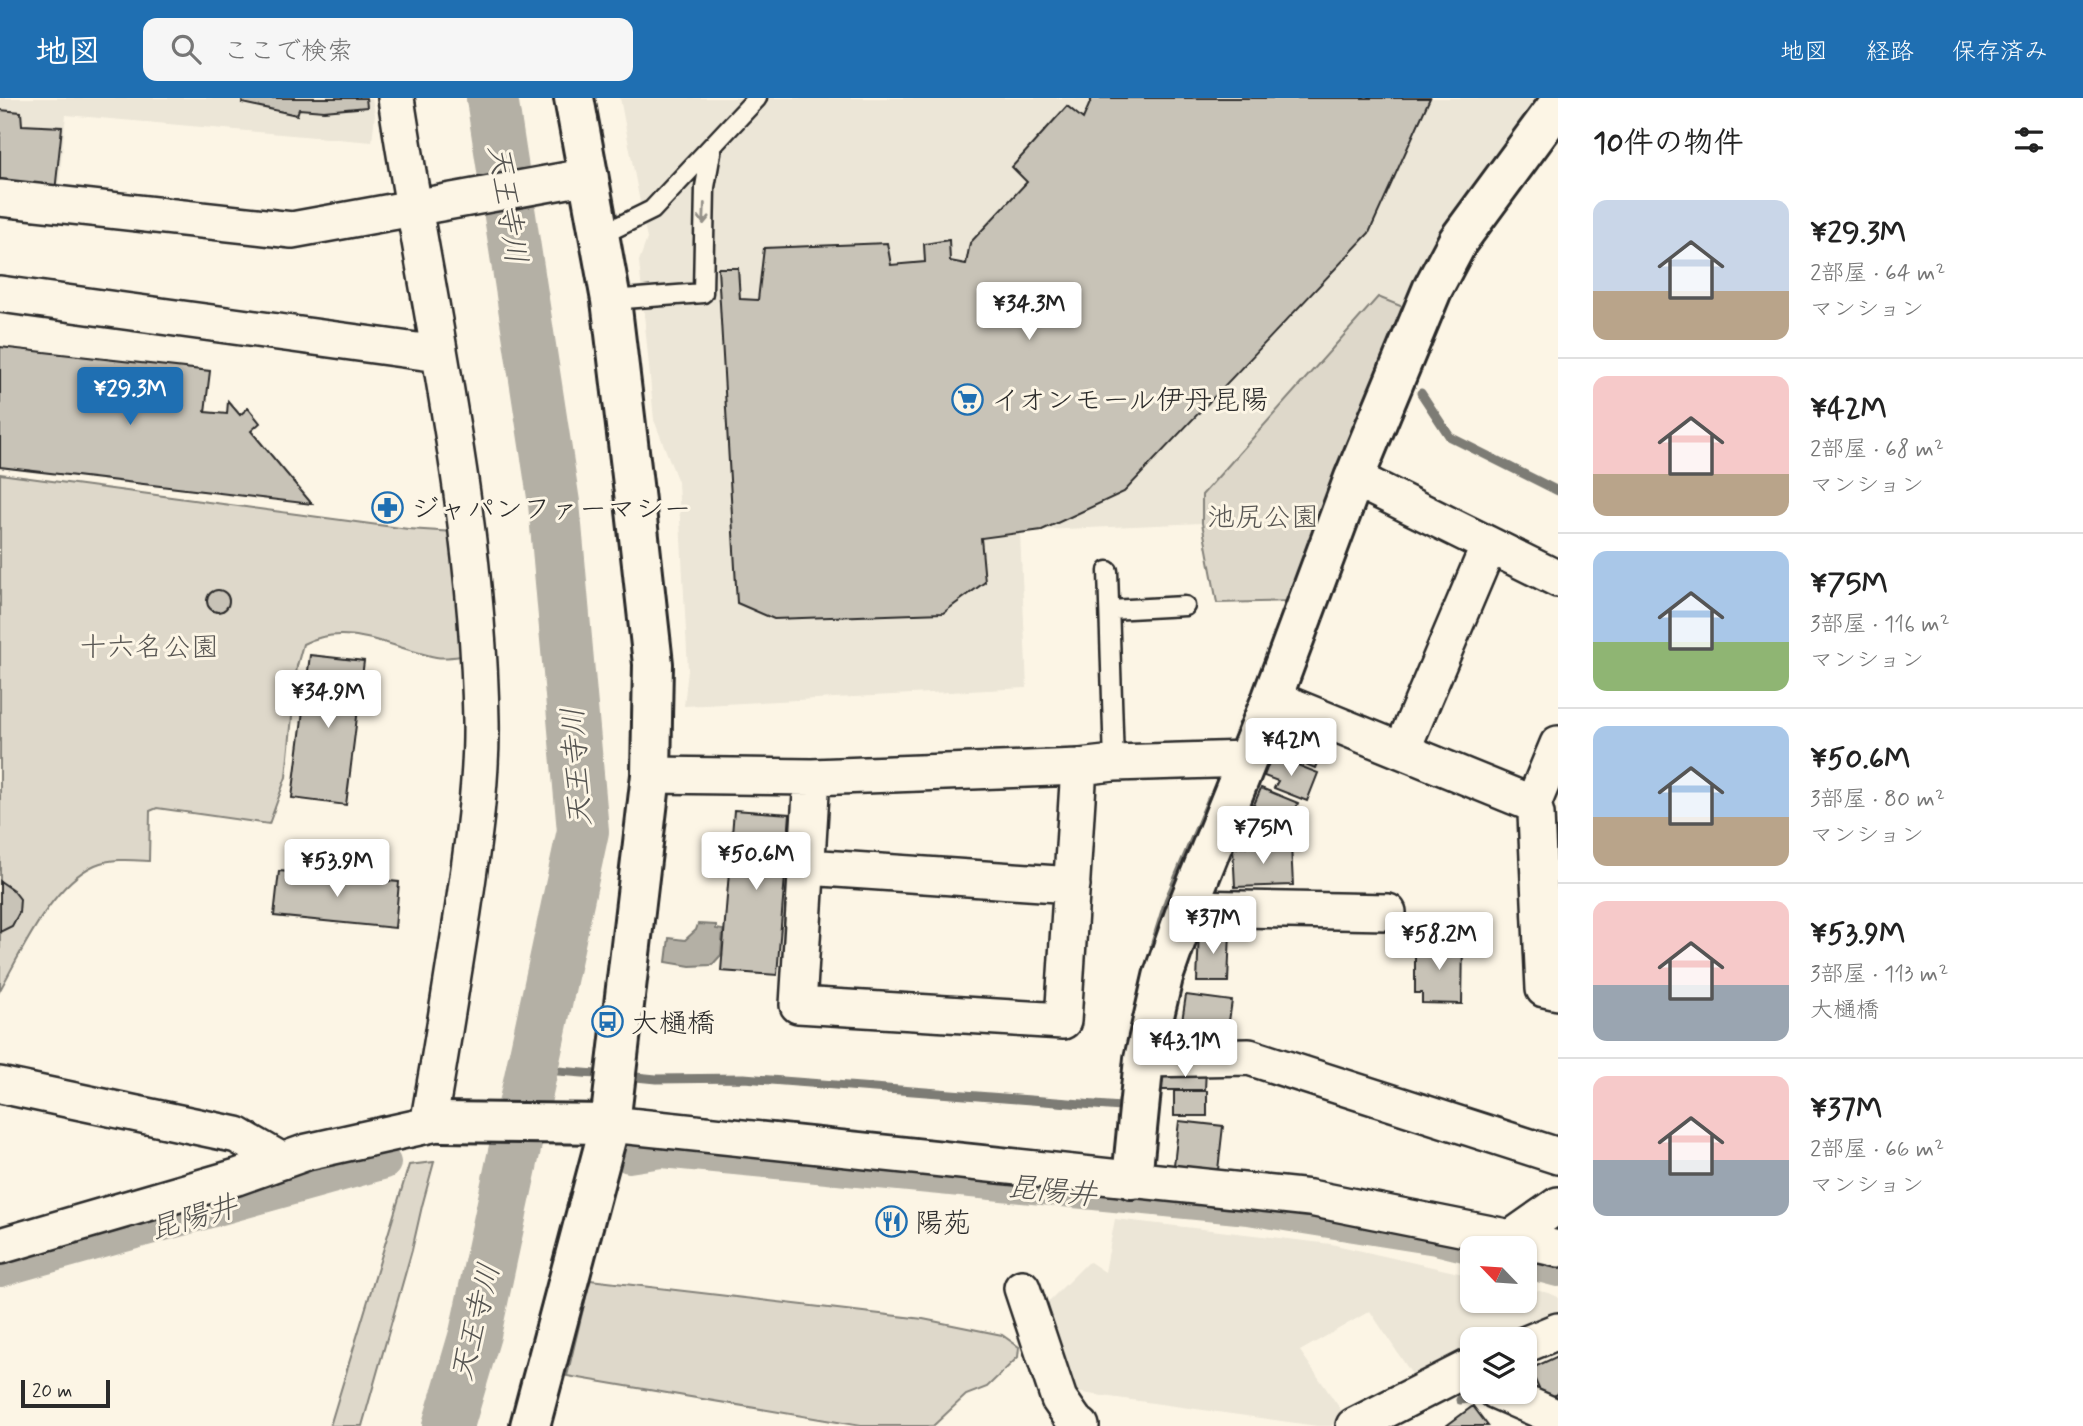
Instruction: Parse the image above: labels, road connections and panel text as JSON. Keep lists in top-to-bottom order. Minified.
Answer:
{"water":["天王寺川","昆陽井"],"parks":["池尻公園","十六名公園"],"places":{"supermarket":["イオンモール伊丹昆陽"],"pharmacy":["ジャパンファーマシー"],"bus stop":["大樋橋"],"restaurant":["陽苑"]},"scale_bar":"20 m","north":"top left","page":{"header":"地図","search":"ここで検索","nav":["地図","経路","保存済み"],"heading":"10件の物件","list":[{"name":"¥29.3M","note":"2部屋 · 64 m² · マンション"},{"name":"¥42M","note":"2部屋 · 68 m² · マンション"},{"name":"¥75M","note":"3部屋 · 116 m² · マンション"},{"name":"¥50.6M","note":"3部屋 · 80 m² · マンション"},{"name":"¥53.9M","note":"3部屋 · 113 m² · 大樋橋"},{"name":"¥37M","note":"2部屋 · 66 m² · マンション"}],"price":["¥34.3M","¥29.3M","¥34.9M","¥42M","¥75M","¥50.6M","¥53.9M","¥37M","¥58.2M","¥43.1M"],"scale":"20 m"}}
